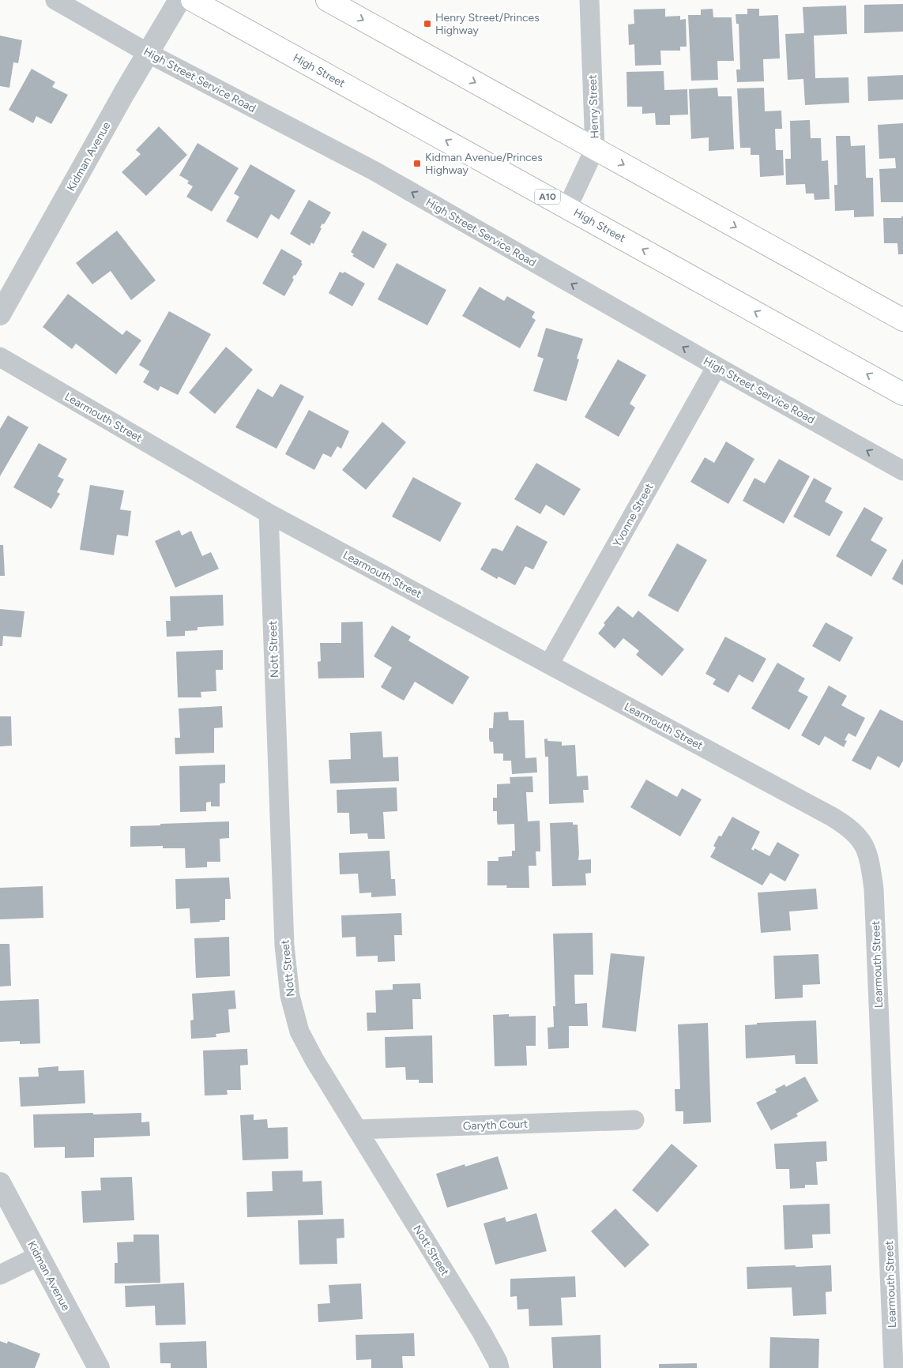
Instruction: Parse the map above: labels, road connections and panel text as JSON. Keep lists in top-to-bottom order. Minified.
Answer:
{"streets":{"highway":["High Street","A10"],"street":["High Street Service Road","Henry Street","Kidman Avenue","Learmouth Street","Yvonne Street","Nott Street","Garyth Court"]},"crossings":[["High Street","Henry Street"],["High Street Service Road","Kidman Avenue"],["High Street Service Road","Yvonne Street"],["Learmouth Street","Yvonne Street"],["Learmouth Street","Nott Street"],["Nott Street","Garyth Court"]],"one_way":["High Street Service Road"],"places":{"transit":["Henry Street/Princes Highway","Kidman Avenue/Princes Highway"]}}
